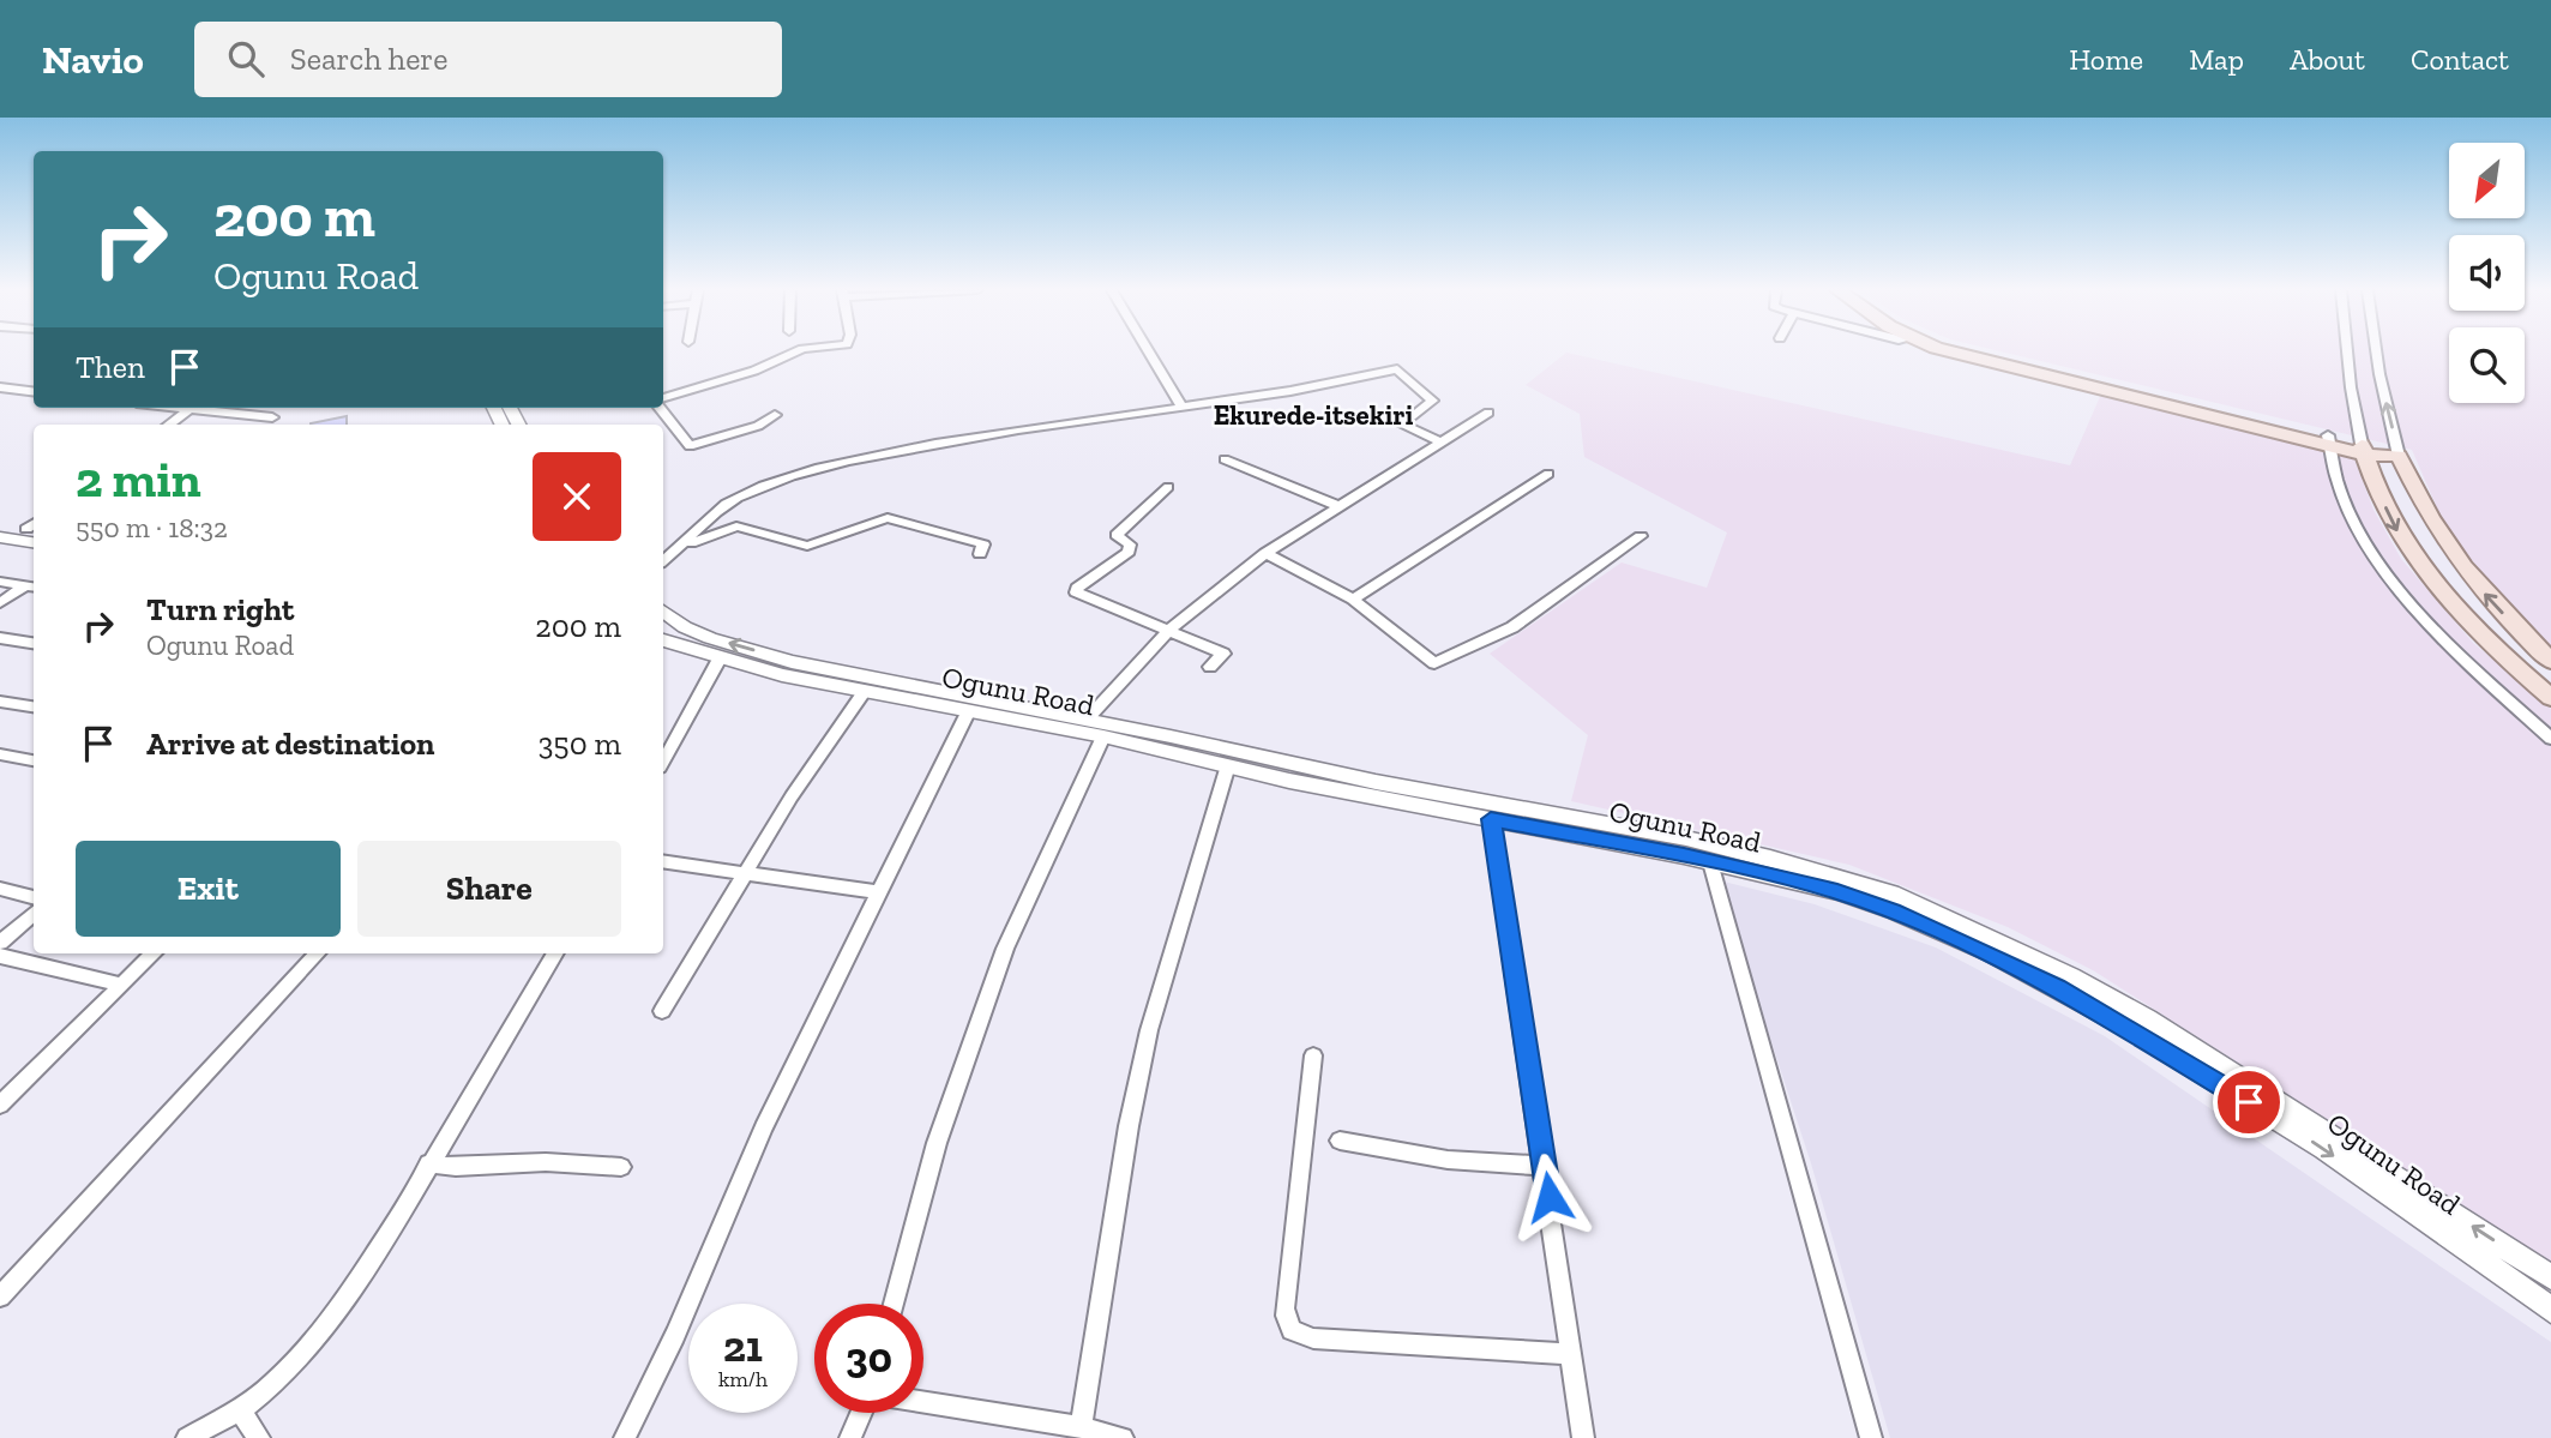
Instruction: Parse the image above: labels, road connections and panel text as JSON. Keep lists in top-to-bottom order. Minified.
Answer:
{"streets":{"main road":["Ogunu Road"]},"districts":["Ekurede-itsekiri"],"north":"bottom left","page":{"header":"Navio","search":"Search here","nav":["Home","Map","About","Contact"],"turn":["200 m","Ogunu Road"],"then":"Then","heading":["2 min","550 m · 18:32"],"list":[{"name":"Turn right","note":"Ogunu Road","value":"200 m"},{"name":"Arrive at destination","value":"350 m"}],"buttons":["Exit","Share"],"speed":"21 km/h","limit":"30"}}
